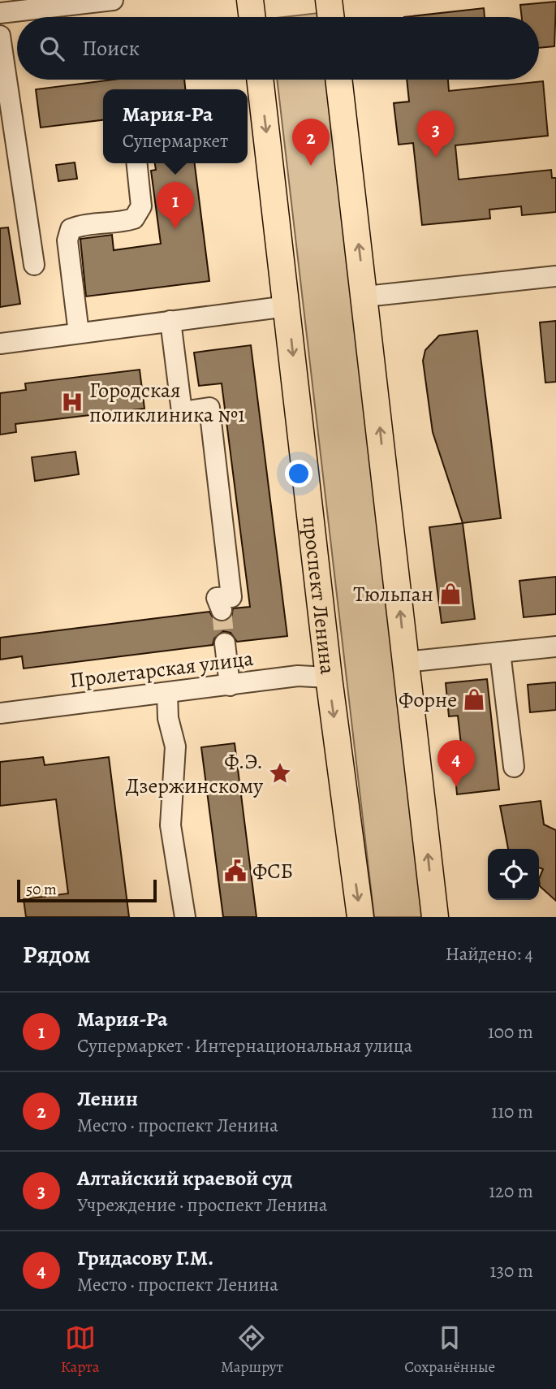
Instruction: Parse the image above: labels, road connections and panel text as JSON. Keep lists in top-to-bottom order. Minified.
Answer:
{"streets":{"main road":["проспект Ленина"],"street":["Пролетарская улица"]},"crossings":[["проспект Ленина","Пролетарская улица"]],"places":{"hospital":["Городская поликлиника №1"],"shop":["Тюльпан","Форне"],"place":["Ф.Э. Дзержинскому"],"public building":["ФСБ"]},"scale_bar":"50 m","page":{"search":"Поиск","popup":["Мария-Ра","Супермаркет"],"pins":["3","2","1","4"],"scale":"50 m","heading":["Рядом","Найдено: 4"],"list":[{"mark":"1","name":"Мария-Ра","note":"Супермаркет · Интернациональная улица","value":"100 m"},{"mark":"2","name":"Ленин","note":"Место · проспект Ленина","value":"110 m"},{"mark":"3","name":"Алтайский краевой суд","note":"Учреждение · проспект Ленина","value":"120 m"},{"mark":"4","name":"Гридасову Г.М.","note":"Место · проспект Ленина","value":"130 m"}],"nav":["Карта","Маршрут","Сохранённые"]}}
